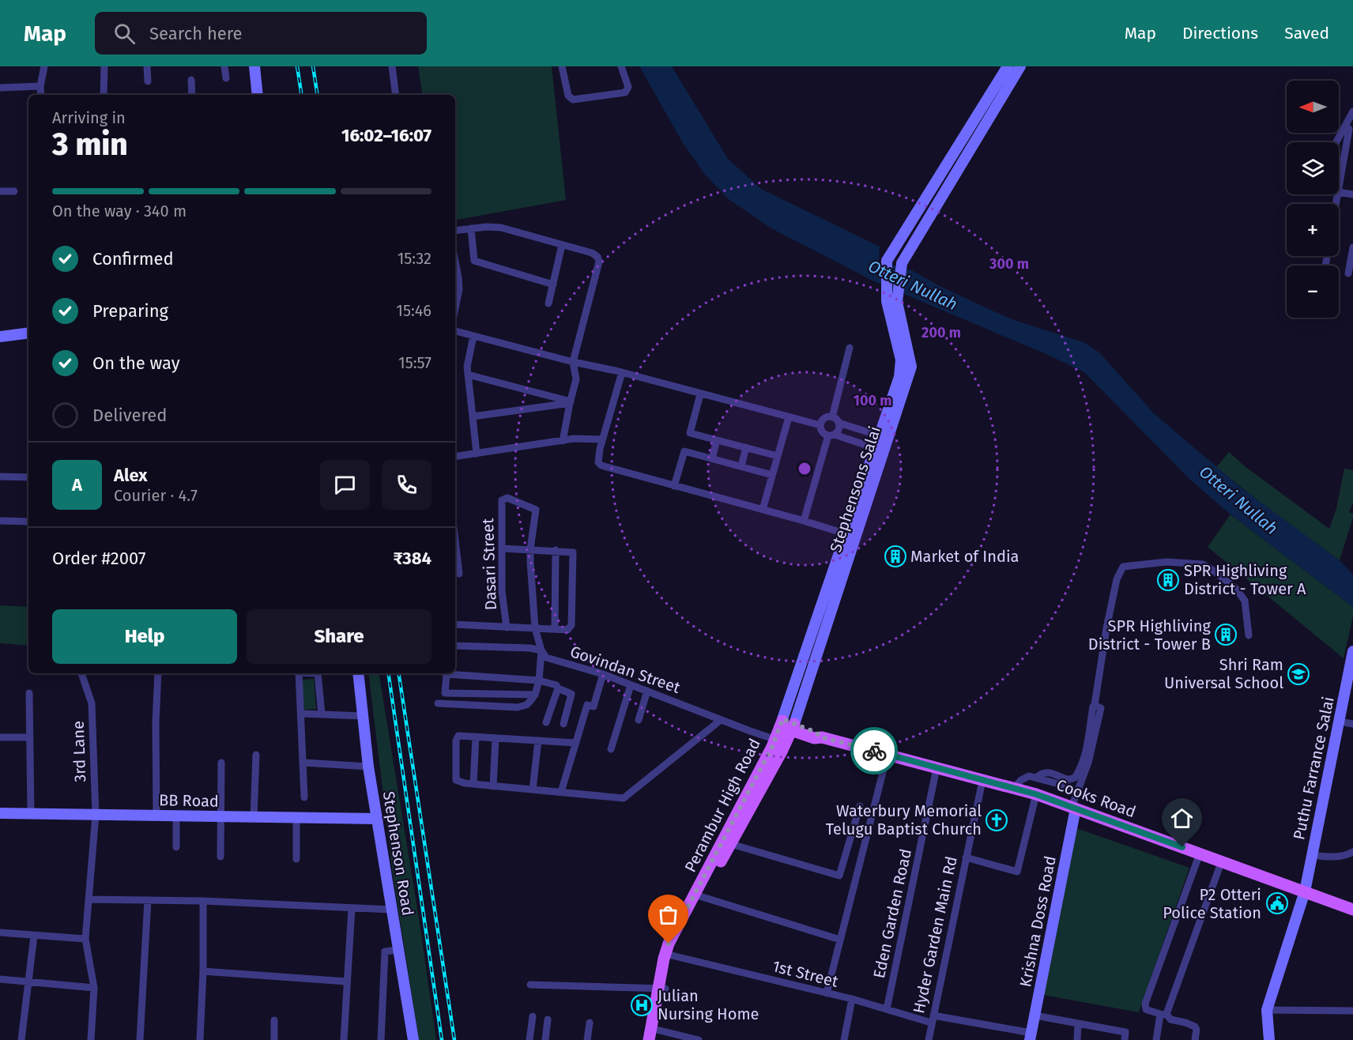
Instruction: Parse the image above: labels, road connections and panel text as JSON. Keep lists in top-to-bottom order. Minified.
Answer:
{"streets":{"main road":["Stephensons Salai","Puthu Farrance Salai","Cooks Road","BB Road","Perambur High Road","Stephenson Road","Krishna Doss Road"],"street":["Dasari Street","Govindan Street","3rd Lane","Eden Garden Road","Hyder Garden Main Rd","1st Street"]},"crossings":[["Stephensons Salai","Cooks Road"],["Stephensons Salai","Perambur High Road"],["Govindan Street","Perambur High Road"],["3rd Lane","BB Road"],["Puthu Farrance Salai","Cooks Road"],["Cooks Road","Perambur High Road"],["Cooks Road","Eden Garden Road"],["Cooks Road","Krishna Doss Road"],["Cooks Road","Hyder Garden Main Rd"],["BB Road","Stephenson Road"],["Perambur High Road","1st Street"],["Eden Garden Road","1st Street"],["Krishna Doss Road","1st Street"],["Hyder Garden Main Rd","1st Street"]],"water":["Otteri Nullah"],"places":{"building":["Market of India","SPR Highliving District - Tower A","SPR Highliving District - Tower B"],"school or university":["Shri Ram Universal School"],"church":["Waterbury Memorial Telugu Baptist Church"],"public building":["P2 Otteri Police Station"],"hospital":["Julian Nursing Home"]},"north":"left","page":{"header":"Map","search":"Search here","nav":["Map","Directions","Saved"],"map_buttons":["+","−"],"heading":["3 min","Arriving in","16:02–16:07"],"panel":["Alex","Courier · 4.7","Order #2007","₹384"],"bar":"On the way · 340 m","list":[["Confirmed","15:32"],["Preparing","15:46"],["On the way","15:57"],"Delivered"],"round":"A","buttons":["Help","Share"]},"rings":["300 m","200 m","100 m"]}
